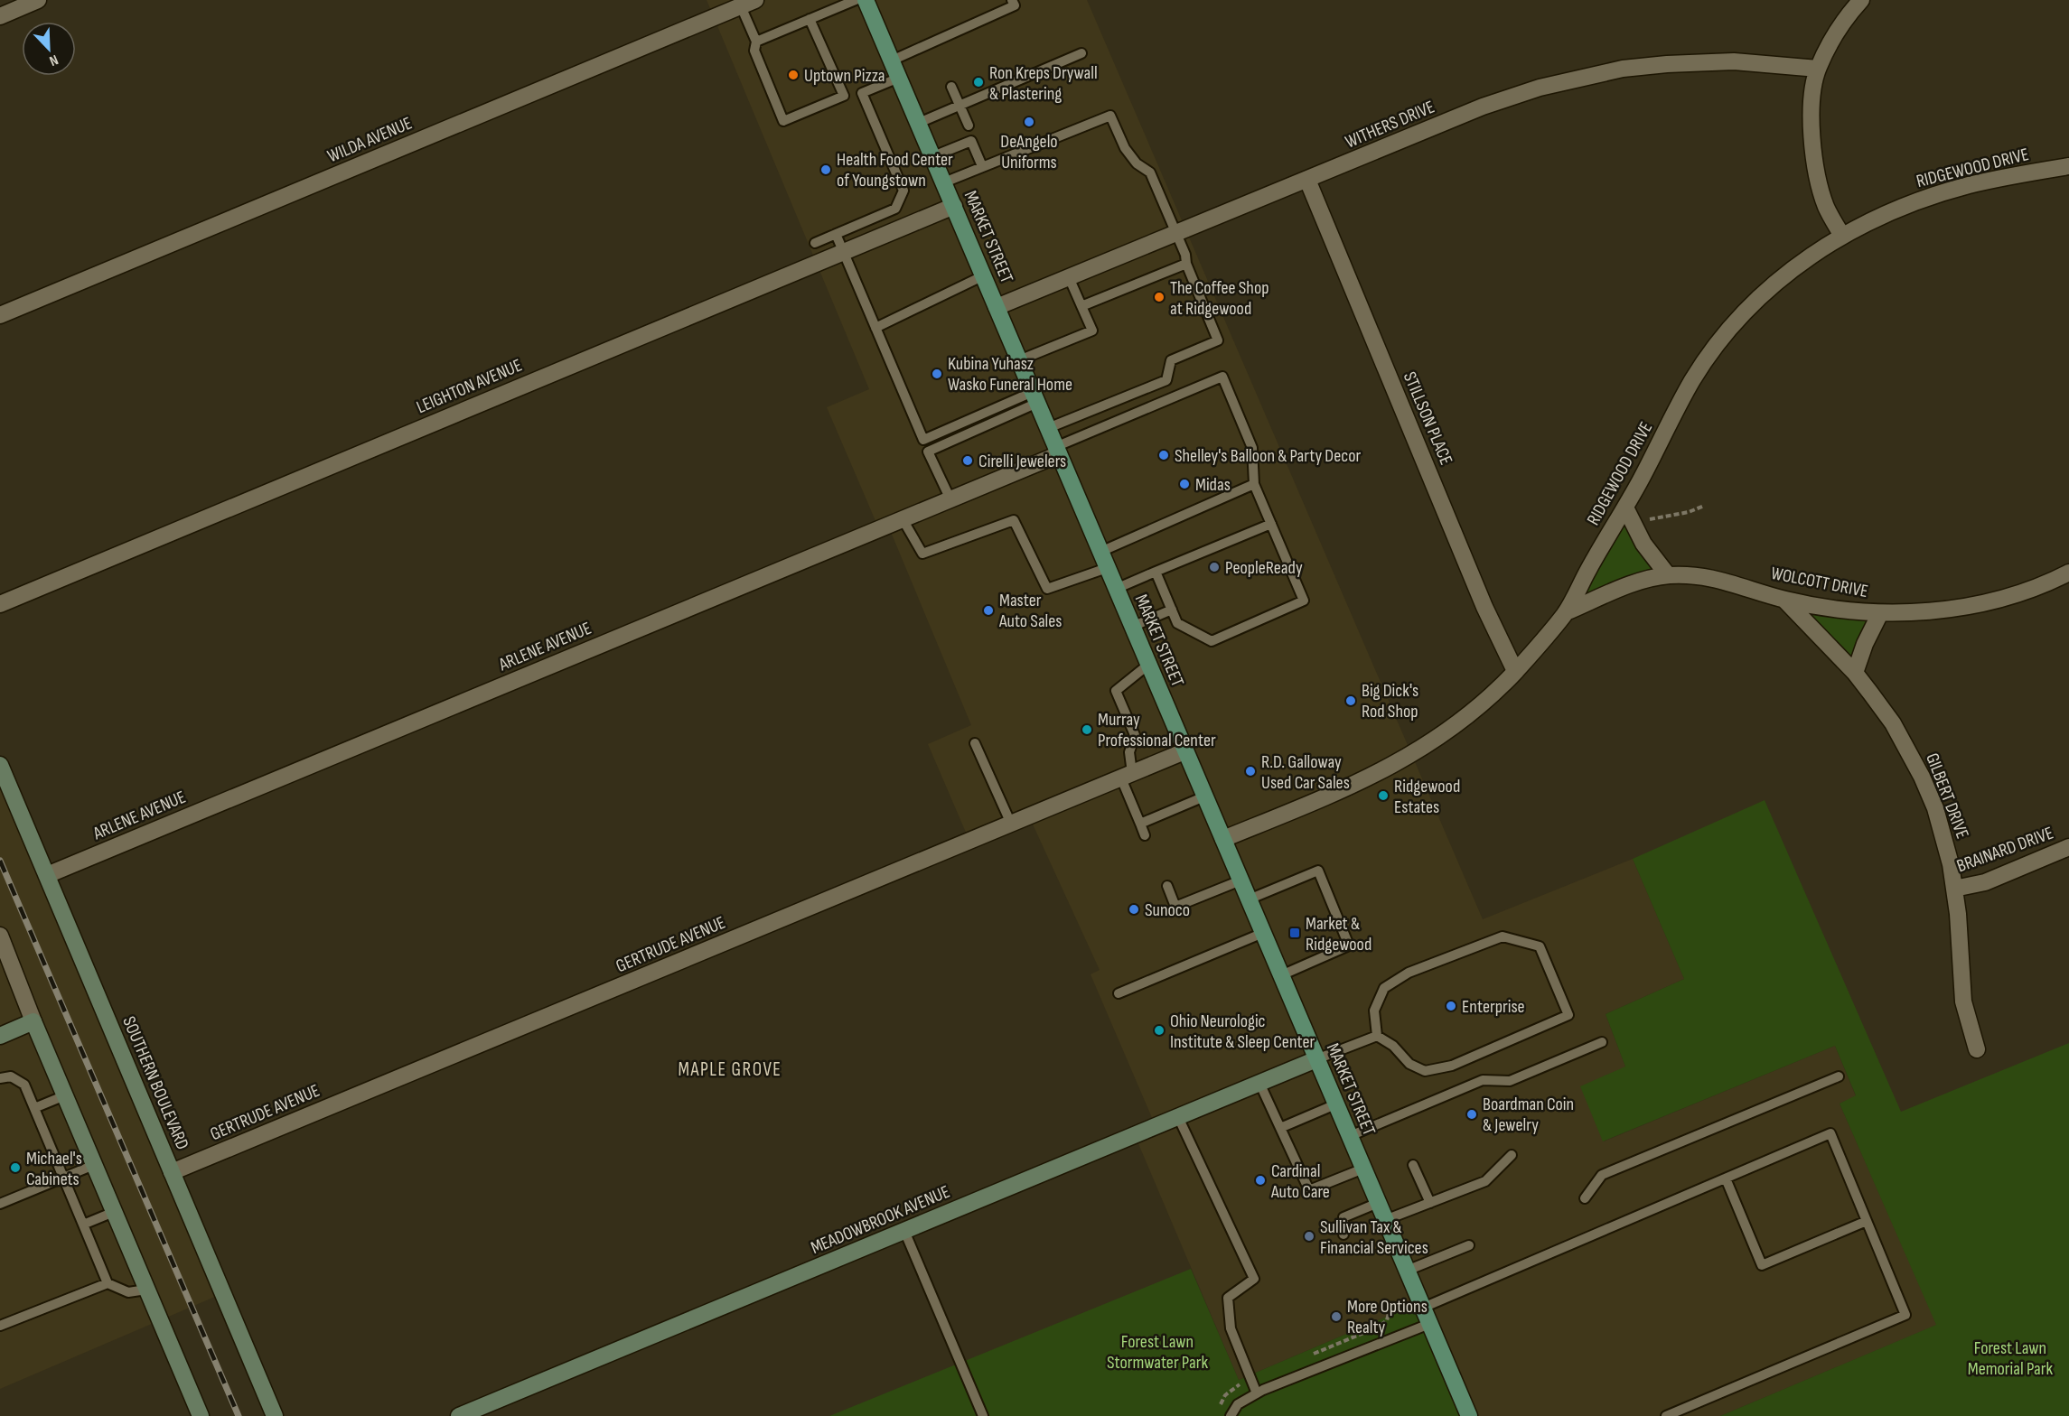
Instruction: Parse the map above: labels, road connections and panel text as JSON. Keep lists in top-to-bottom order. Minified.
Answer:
{"streets":{"main road":["MARKET STREET"],"street":["WITHERS DRIVE","WILDA AVENUE","RIDGEWOOD DRIVE","LEIGHTON AVENUE","STILLSON PLACE","WOLCOTT DRIVE","ARLENE AVENUE","GILBERT DRIVE","BRAINARD DRIVE","GERTRUDE AVENUE","SOUTHERN BOULEVARD","MEADOWBROOK AVENUE"]},"crossings":[["WITHERS DRIVE","MARKET STREET"],["WITHERS DRIVE","STILLSON PLACE"],["RIDGEWOOD DRIVE","MARKET STREET"],["RIDGEWOOD DRIVE","STILLSON PLACE"],["RIDGEWOOD DRIVE","WOLCOTT DRIVE"],["MARKET STREET","LEIGHTON AVENUE"],["MARKET STREET","ARLENE AVENUE"],["MARKET STREET","GERTRUDE AVENUE"],["MARKET STREET","MEADOWBROOK AVENUE"],["WOLCOTT DRIVE","GILBERT DRIVE"],["ARLENE AVENUE","SOUTHERN BOULEVARD"],["GILBERT DRIVE","BRAINARD DRIVE"],["GERTRUDE AVENUE","SOUTHERN BOULEVARD"]],"districts":["MAPLE GROVE"],"parks":["Forest Lawn Stormwater Park","Forest Lawn Memorial Park"],"places":{"other":["Uptown Pizza","Ron Kreps Drywall & Plastering","DeAngelo Uniforms","Health Food Center of Youngstown","The Coffee Shop at Ridgewood","Kubina Yuhasz Wasko Funeral Home","Shelley's Balloon & Party Decor","Cirelli Jewelers","Midas","PeopleReady","Master Auto Sales","Big Dick's Rod Shop","Murray Professional Center","R.D. Galloway Used Car Sales","Ridgewood Estates","Sunoco","Enterprise","Ohio Neurologic Institute & Sleep Center","Boardman Coin & Jewelry","Michael's Cabinets","Cardinal Auto Care","Sullivan Tax & Financial Services","More Options Realty"],"transit":["Market & Ridgewood"]},"north":"bottom right"}
